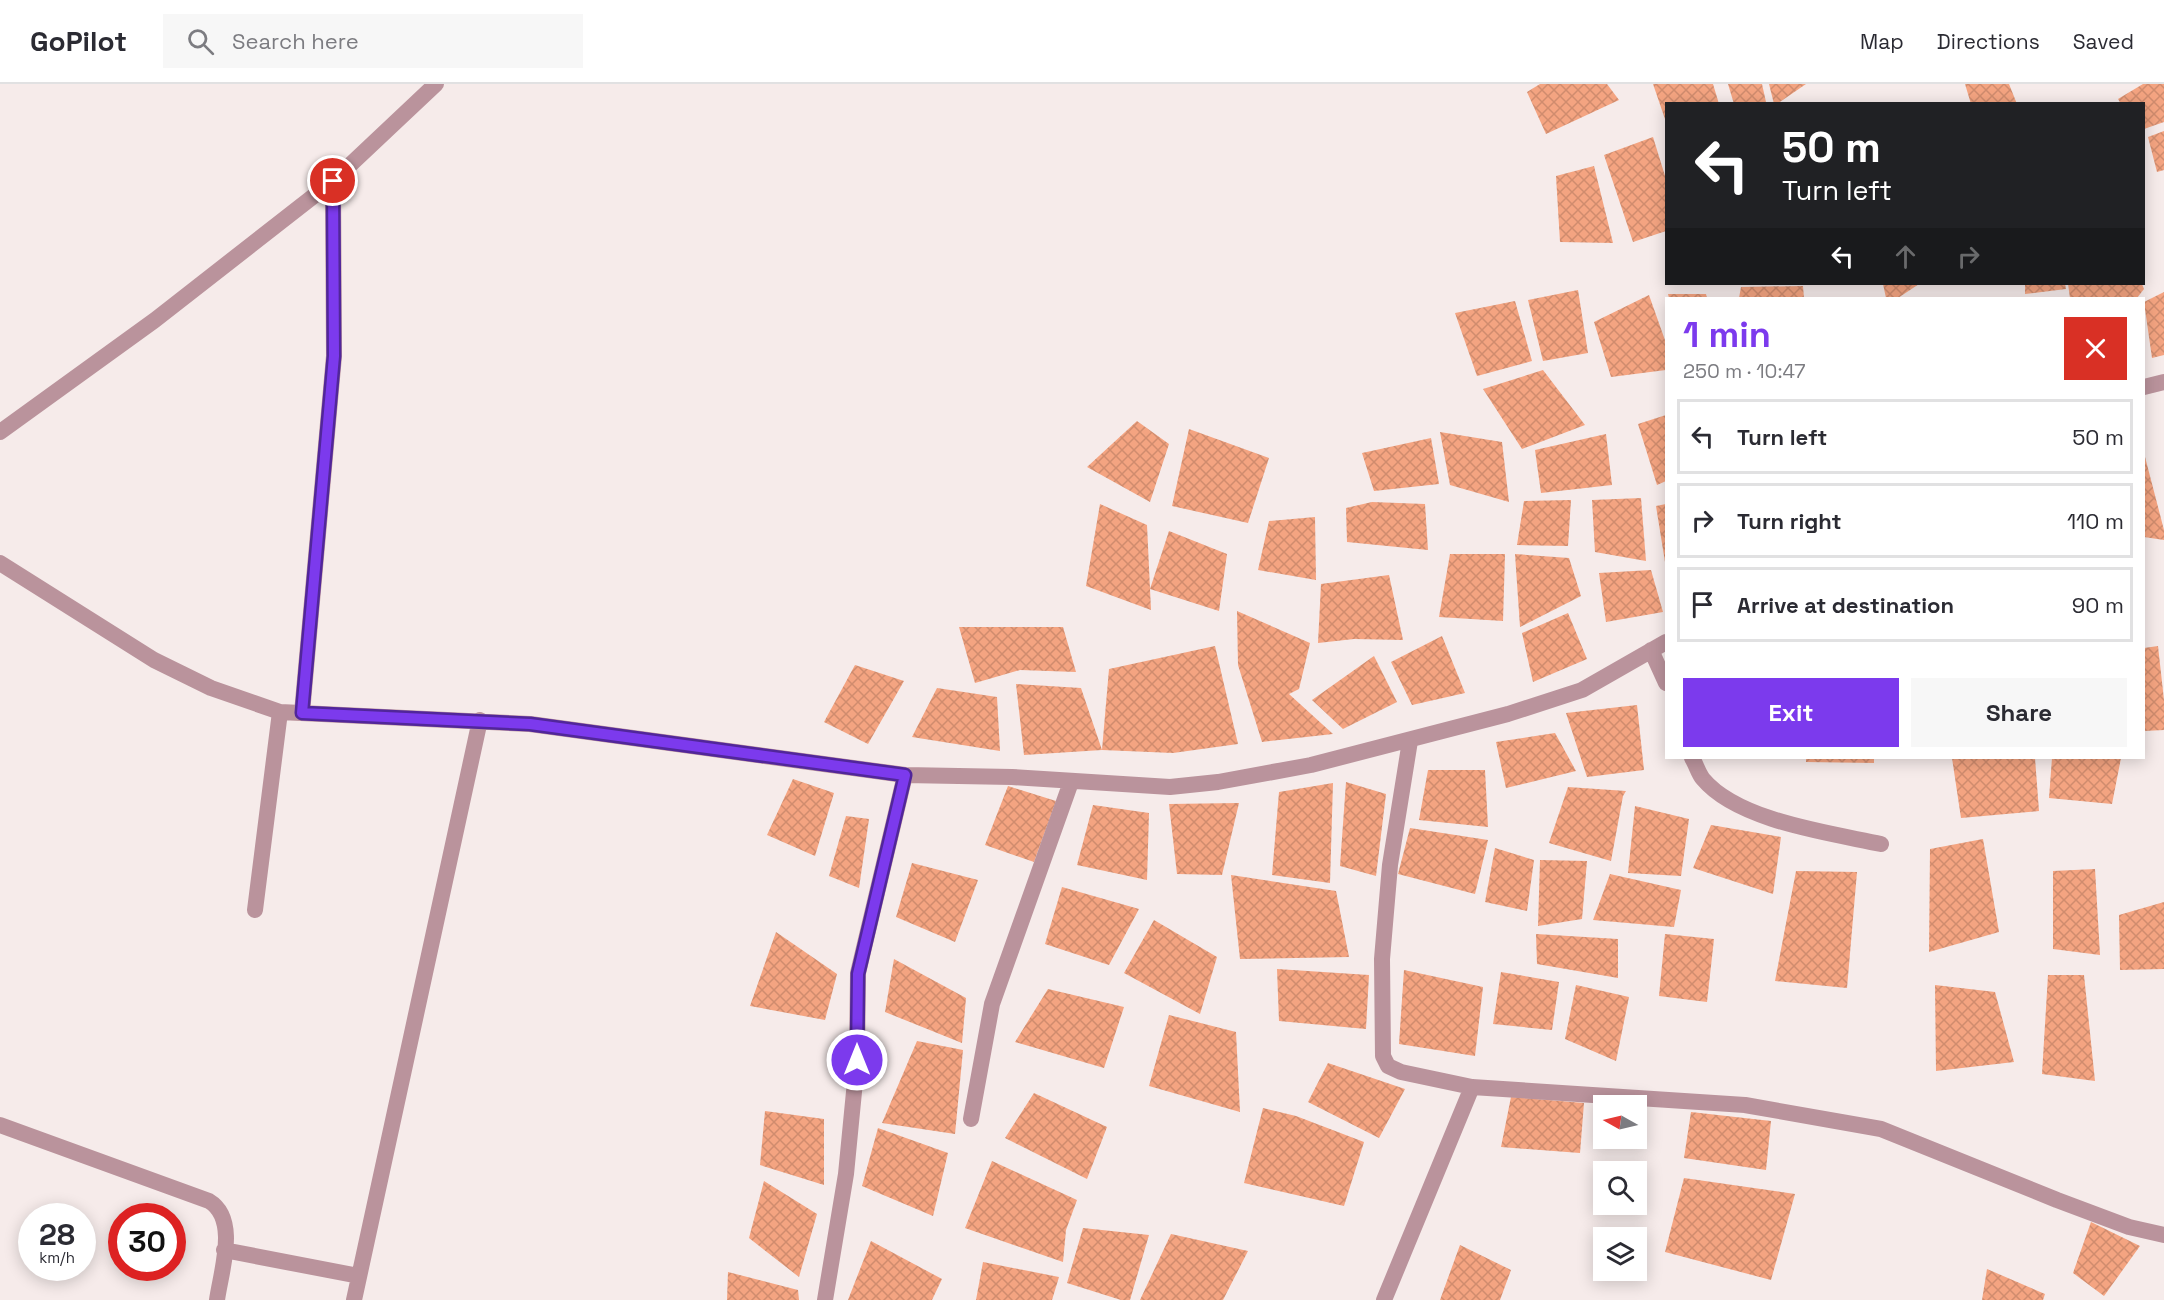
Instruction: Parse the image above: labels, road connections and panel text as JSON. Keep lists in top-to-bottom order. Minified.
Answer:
{"north":"left","page":{"header":"GoPilot","search":"Search here","nav":["Map","Directions","Saved"],"turn":["50 m","Turn left"],"heading":["1 min","250 m · 10:47"],"list":[{"name":"Turn left","value":"50 m"},{"name":"Turn right","value":"110 m"},{"name":"Arrive at destination","value":"90 m"}],"buttons":["Exit","Share"],"speed":"28 km/h","limit":"30"}}
